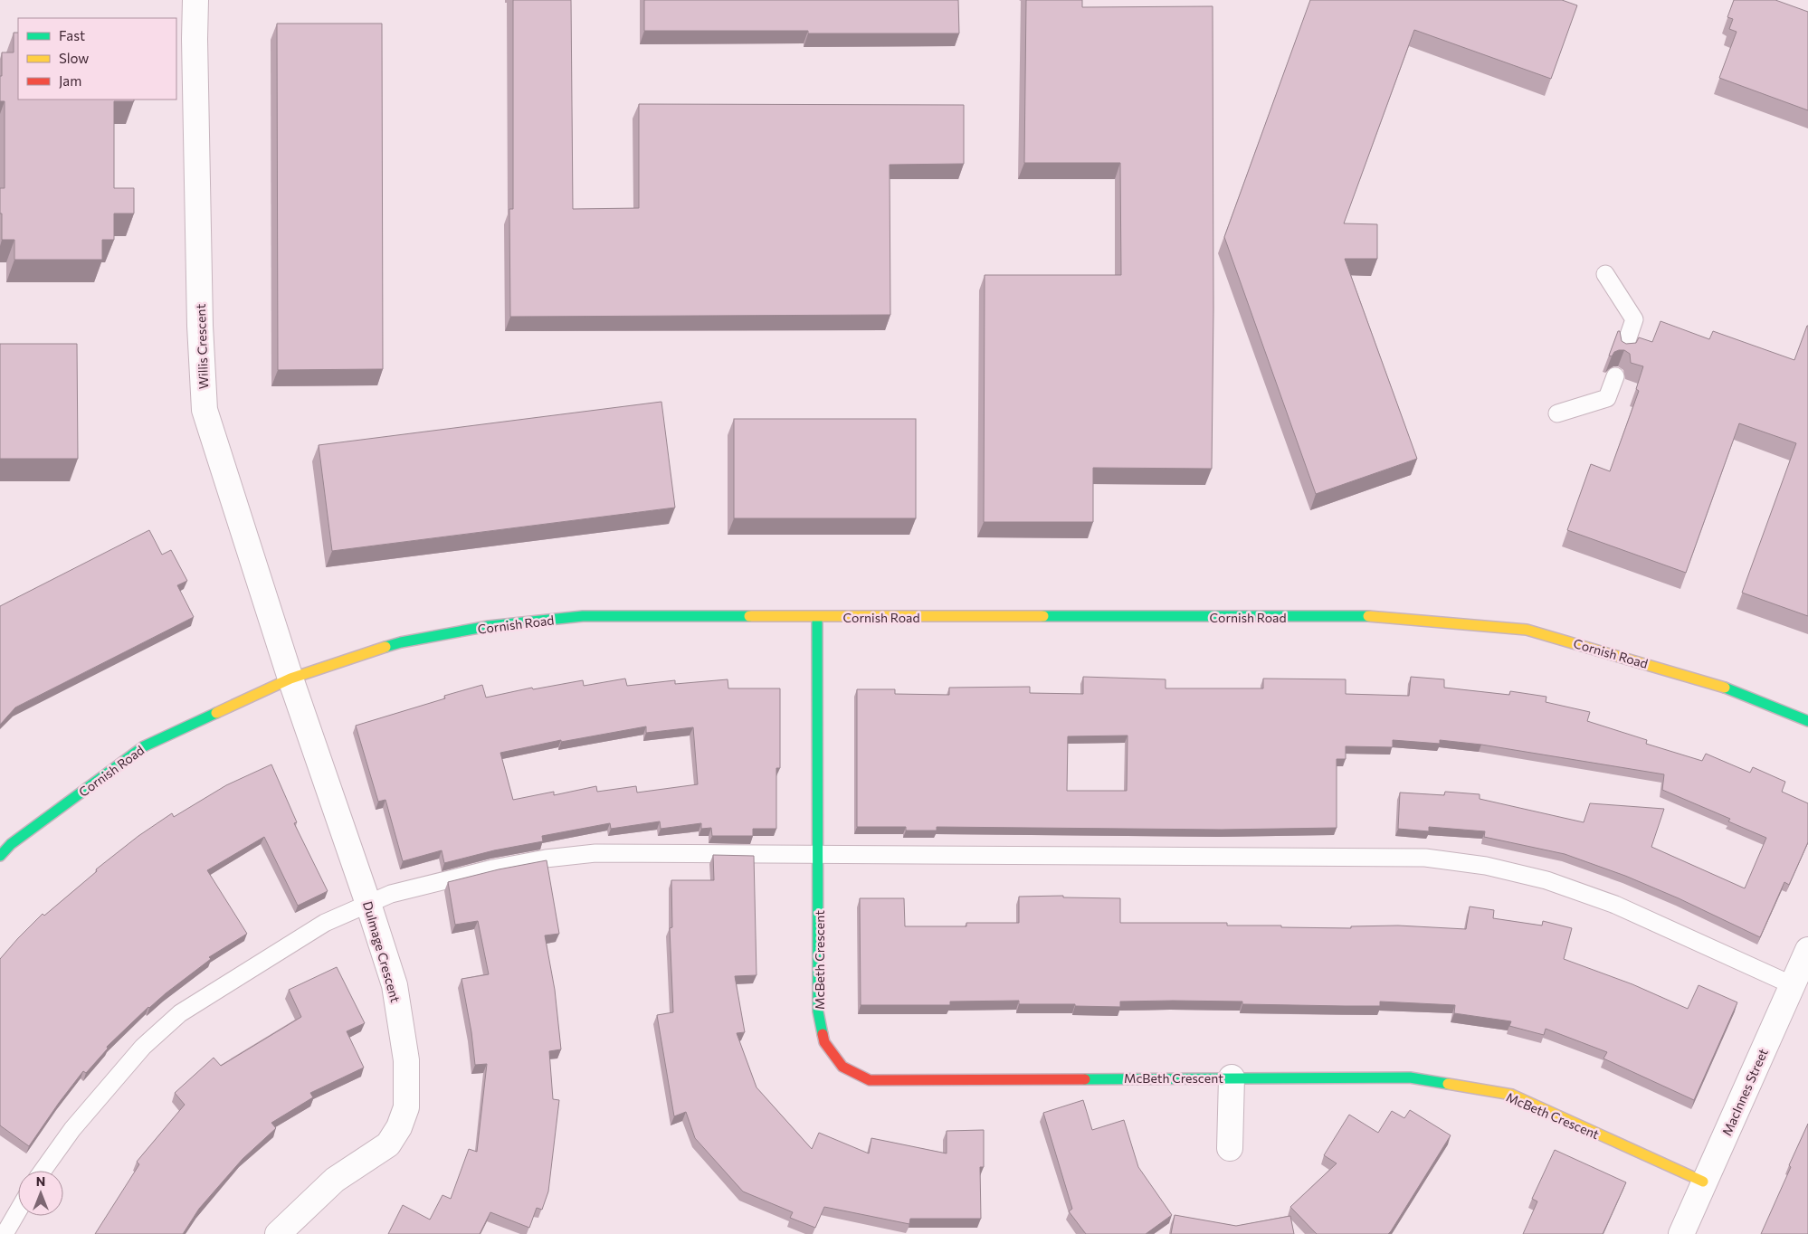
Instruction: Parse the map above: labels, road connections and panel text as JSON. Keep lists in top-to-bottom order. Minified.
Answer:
{"streets":{"street":["Willis Crescent","Cornish Road","Dulmage Crescent","McBeth Crescent","MacInnes Street"]},"crossings":[["Willis Crescent","Cornish Road"],["Willis Crescent","Dulmage Crescent"],["Cornish Road","Dulmage Crescent"],["Cornish Road","McBeth Crescent"],["McBeth Crescent","MacInnes Street"]],"legend":["Fast","Slow","Jam"],"north":"top"}
